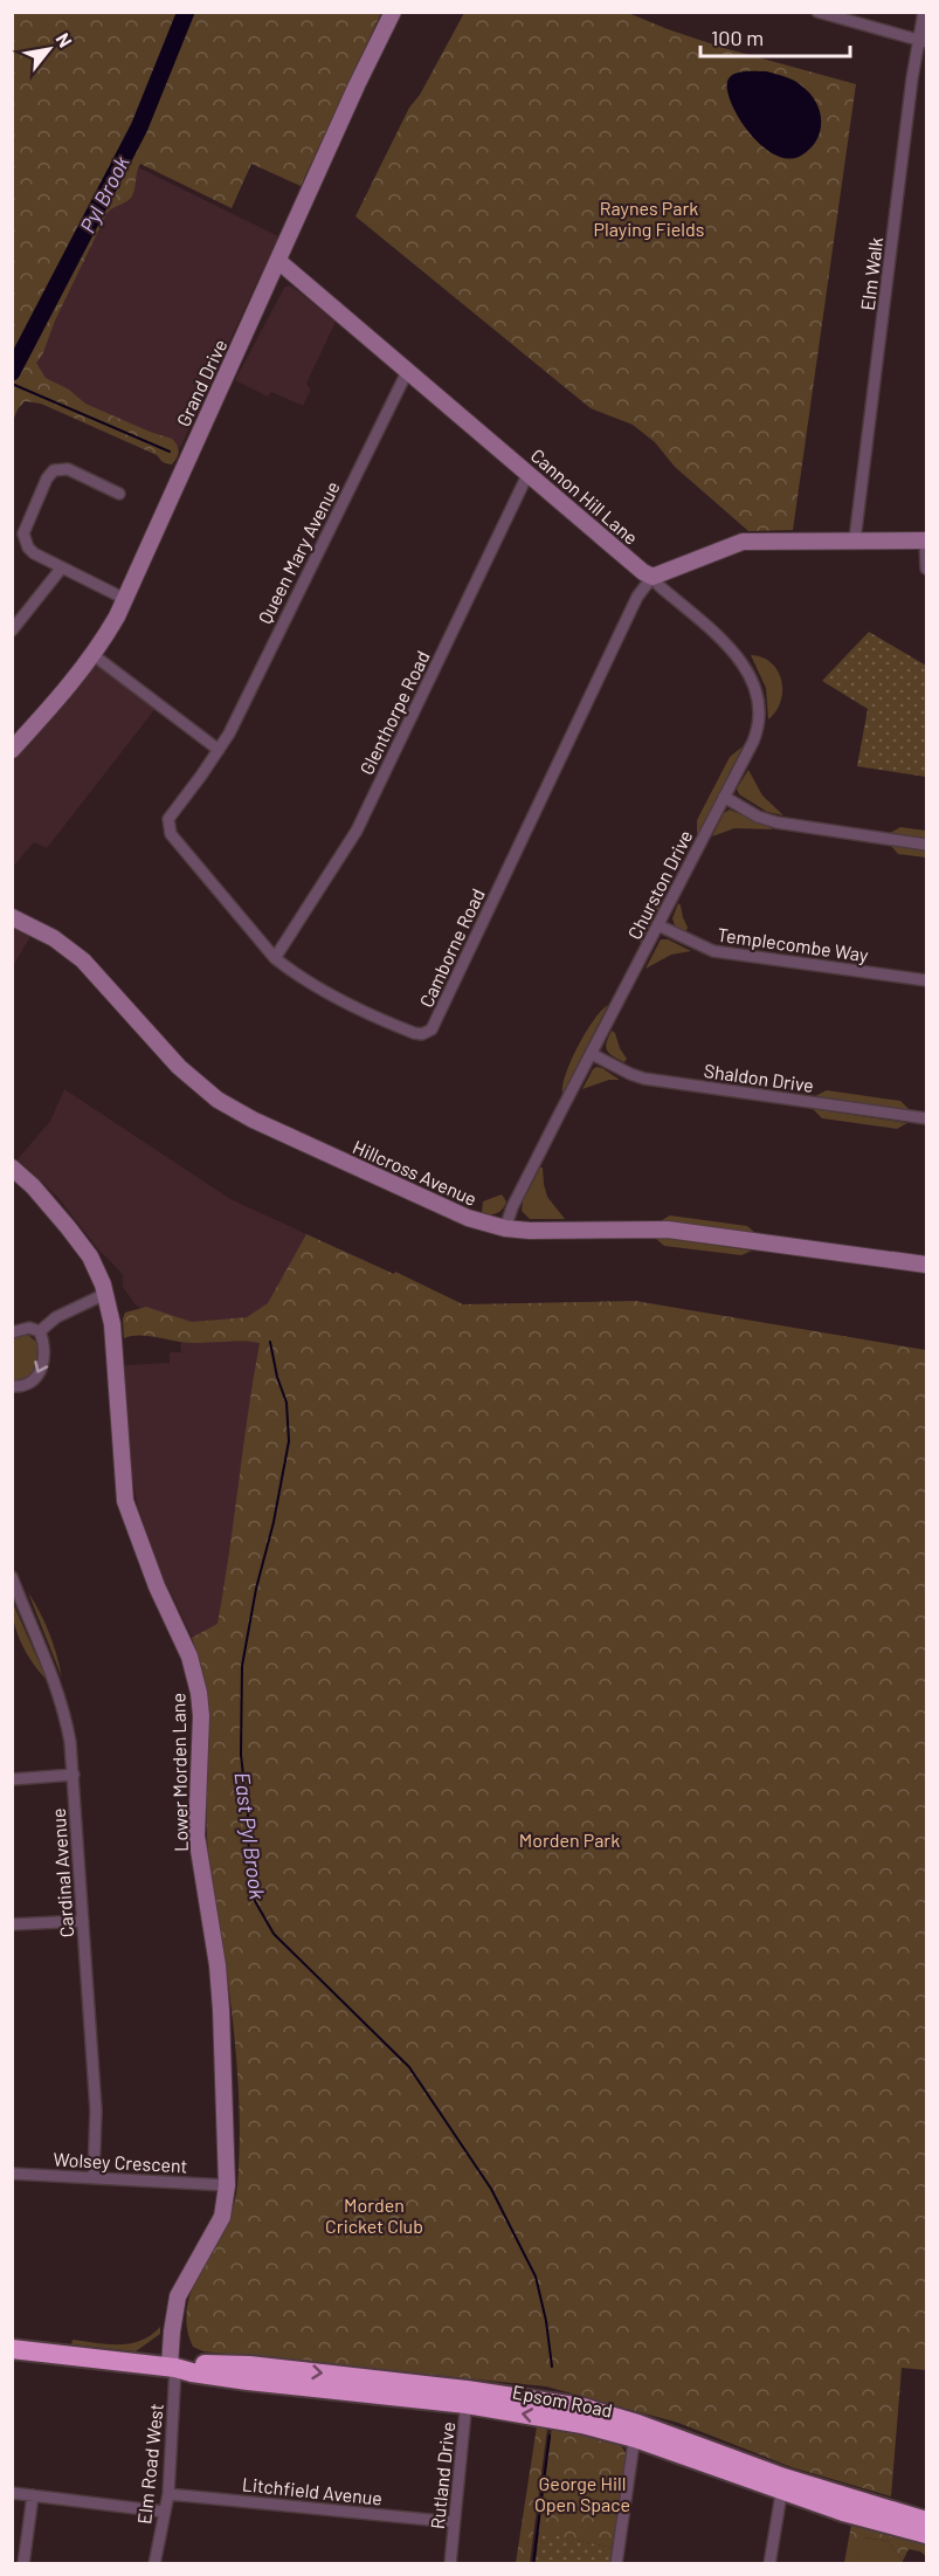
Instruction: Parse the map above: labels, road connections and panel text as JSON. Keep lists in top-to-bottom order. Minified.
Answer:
{"streets":{"highway":["Epsom Road"],"street":["Elm Walk","Grand Drive","Cannon Hill Lane","Queen Mary Avenue","Glenthorpe Road","Churston Drive","Templecombe Way","Camborne Road","Shaldon Drive","Hillcross Avenue","Lower Morden Lane","Cardinal Avenue","Wolsey Crescent","Elm Road West","Rutland Drive","Litchfield Avenue"]},"crossings":[["Grand Drive","Cannon Hill Lane"],["Cannon Hill Lane","Queen Mary Avenue"],["Cannon Hill Lane","Glenthorpe Road"],["Cannon Hill Lane","Churston Drive"],["Cannon Hill Lane","Camborne Road"],["Queen Mary Avenue","Camborne Road"],["Glenthorpe Road","Camborne Road"],["Churston Drive","Templecombe Way"],["Churston Drive","Camborne Road"],["Churston Drive","Shaldon Drive"],["Churston Drive","Hillcross Avenue"],["Lower Morden Lane","Wolsey Crescent"],["Lower Morden Lane","Epsom Road"],["Lower Morden Lane","Elm Road West"],["Cardinal Avenue","Wolsey Crescent"],["Epsom Road","Elm Road West"],["Epsom Road","Rutland Drive"],["Elm Road West","Litchfield Avenue"],["Rutland Drive","Litchfield Avenue"]],"water":["Pyl Brook","East Pyl Brook"],"parks":["Raynes Park Playing Fields","Morden Park","Morden Cricket Club","George Hill Open Space"],"scale_bar":"100 m","north":"top right"}
